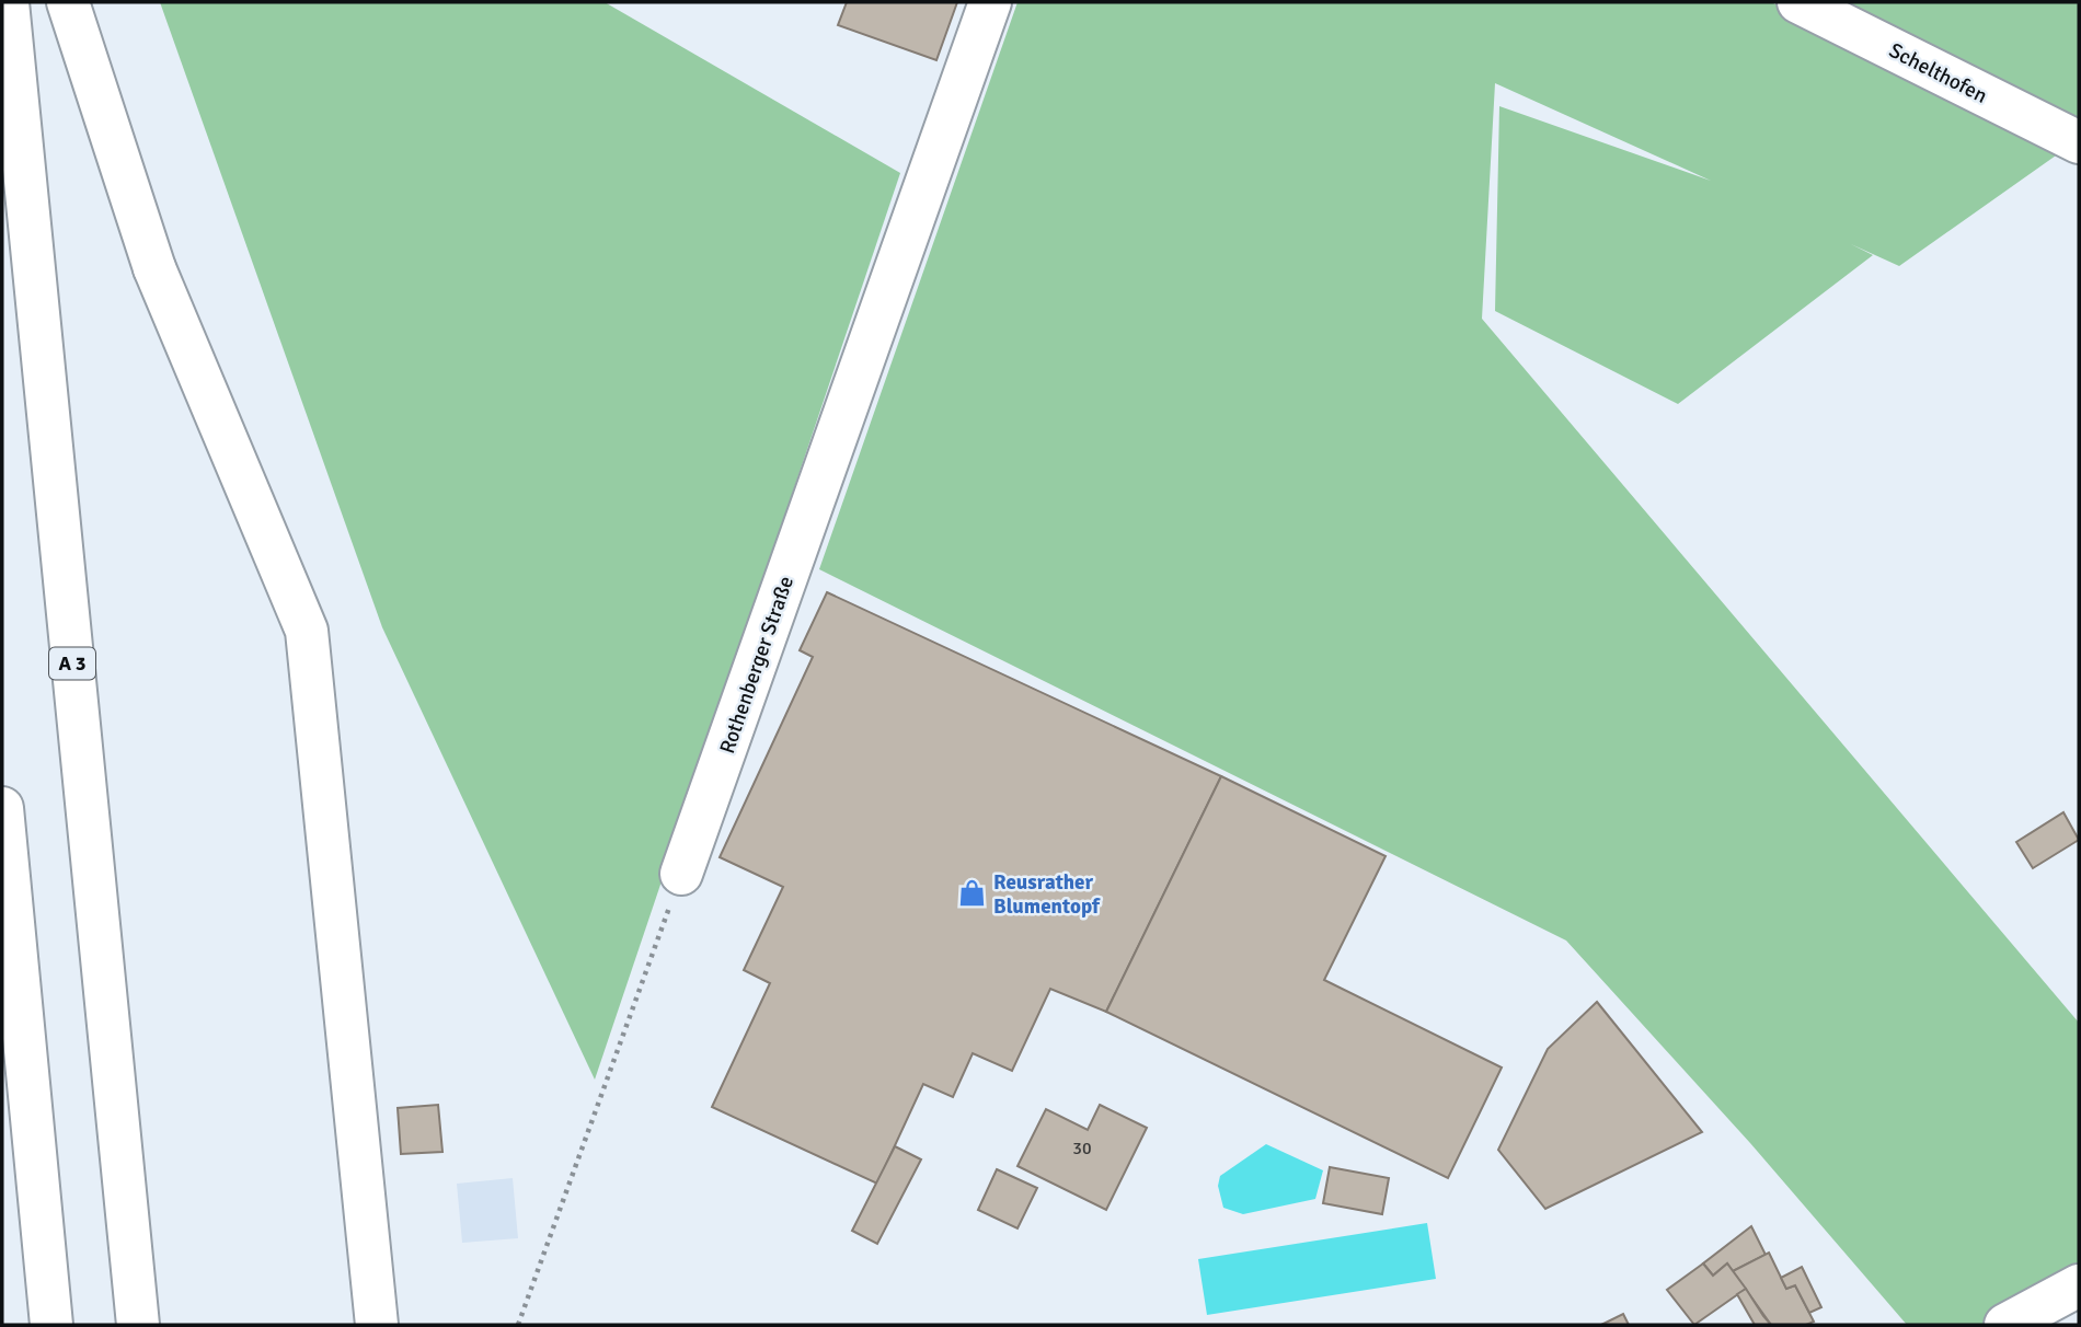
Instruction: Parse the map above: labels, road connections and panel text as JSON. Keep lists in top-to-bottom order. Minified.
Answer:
{"streets":{"main road":["Schelthofen","A 3","Rothenberger Straße"]},"places":{"shop":["Reusrather Blumentopf"]},"house_numbers":["30"]}
